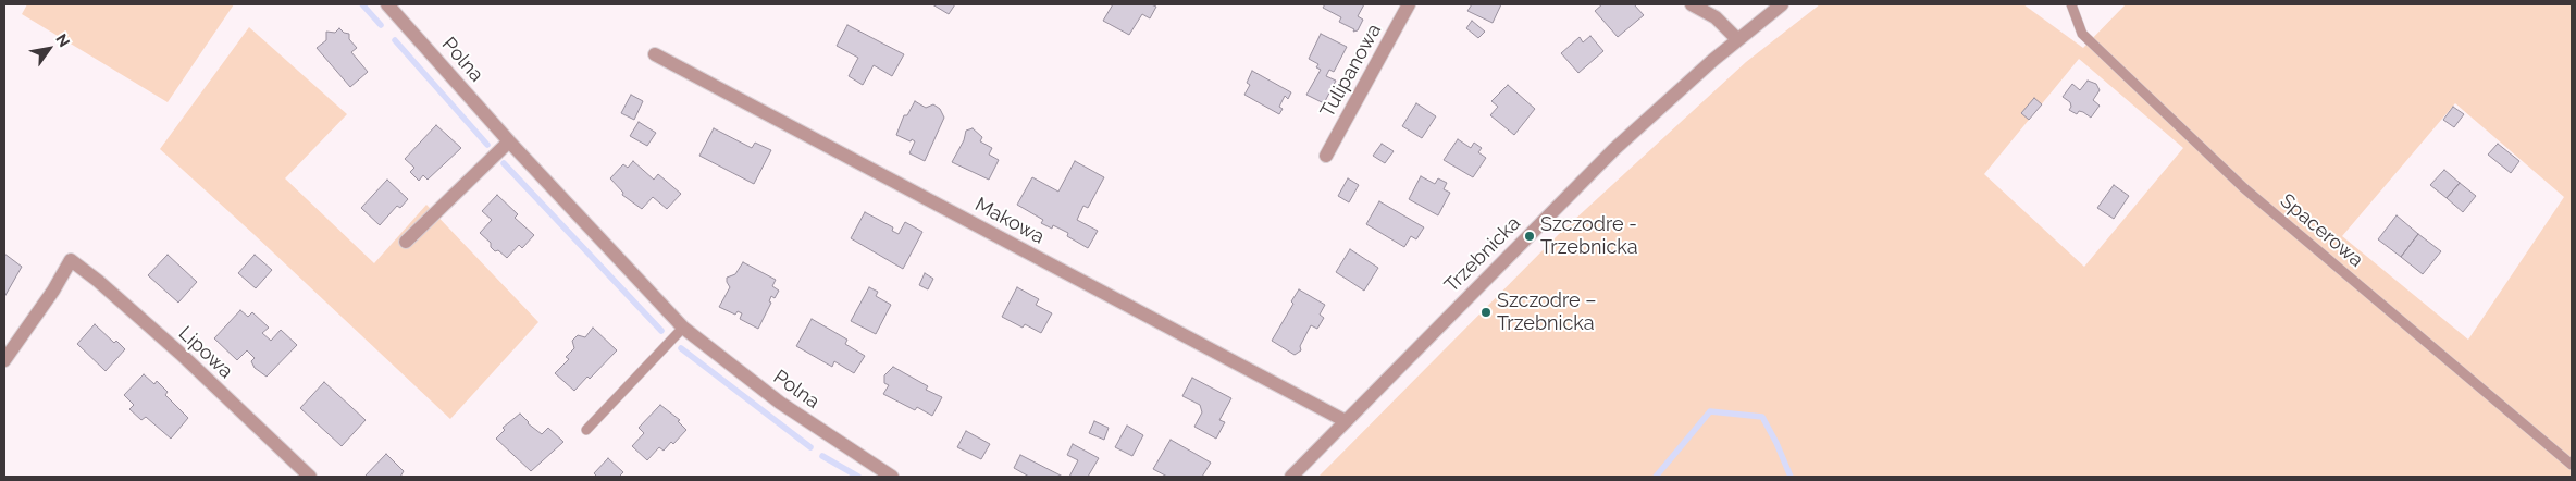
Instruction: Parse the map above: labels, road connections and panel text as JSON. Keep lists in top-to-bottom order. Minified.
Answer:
{"streets":{"street":["Polna","Tulipanowa","Makowa","Trzebnicka","Lipowa"],"lane":["Spacerowa"]},"crossings":[["Makowa","Trzebnicka"]],"places":["Szczodre - Trzebnicka","Szczodre – Trzebnicka"],"north":"top right"}
